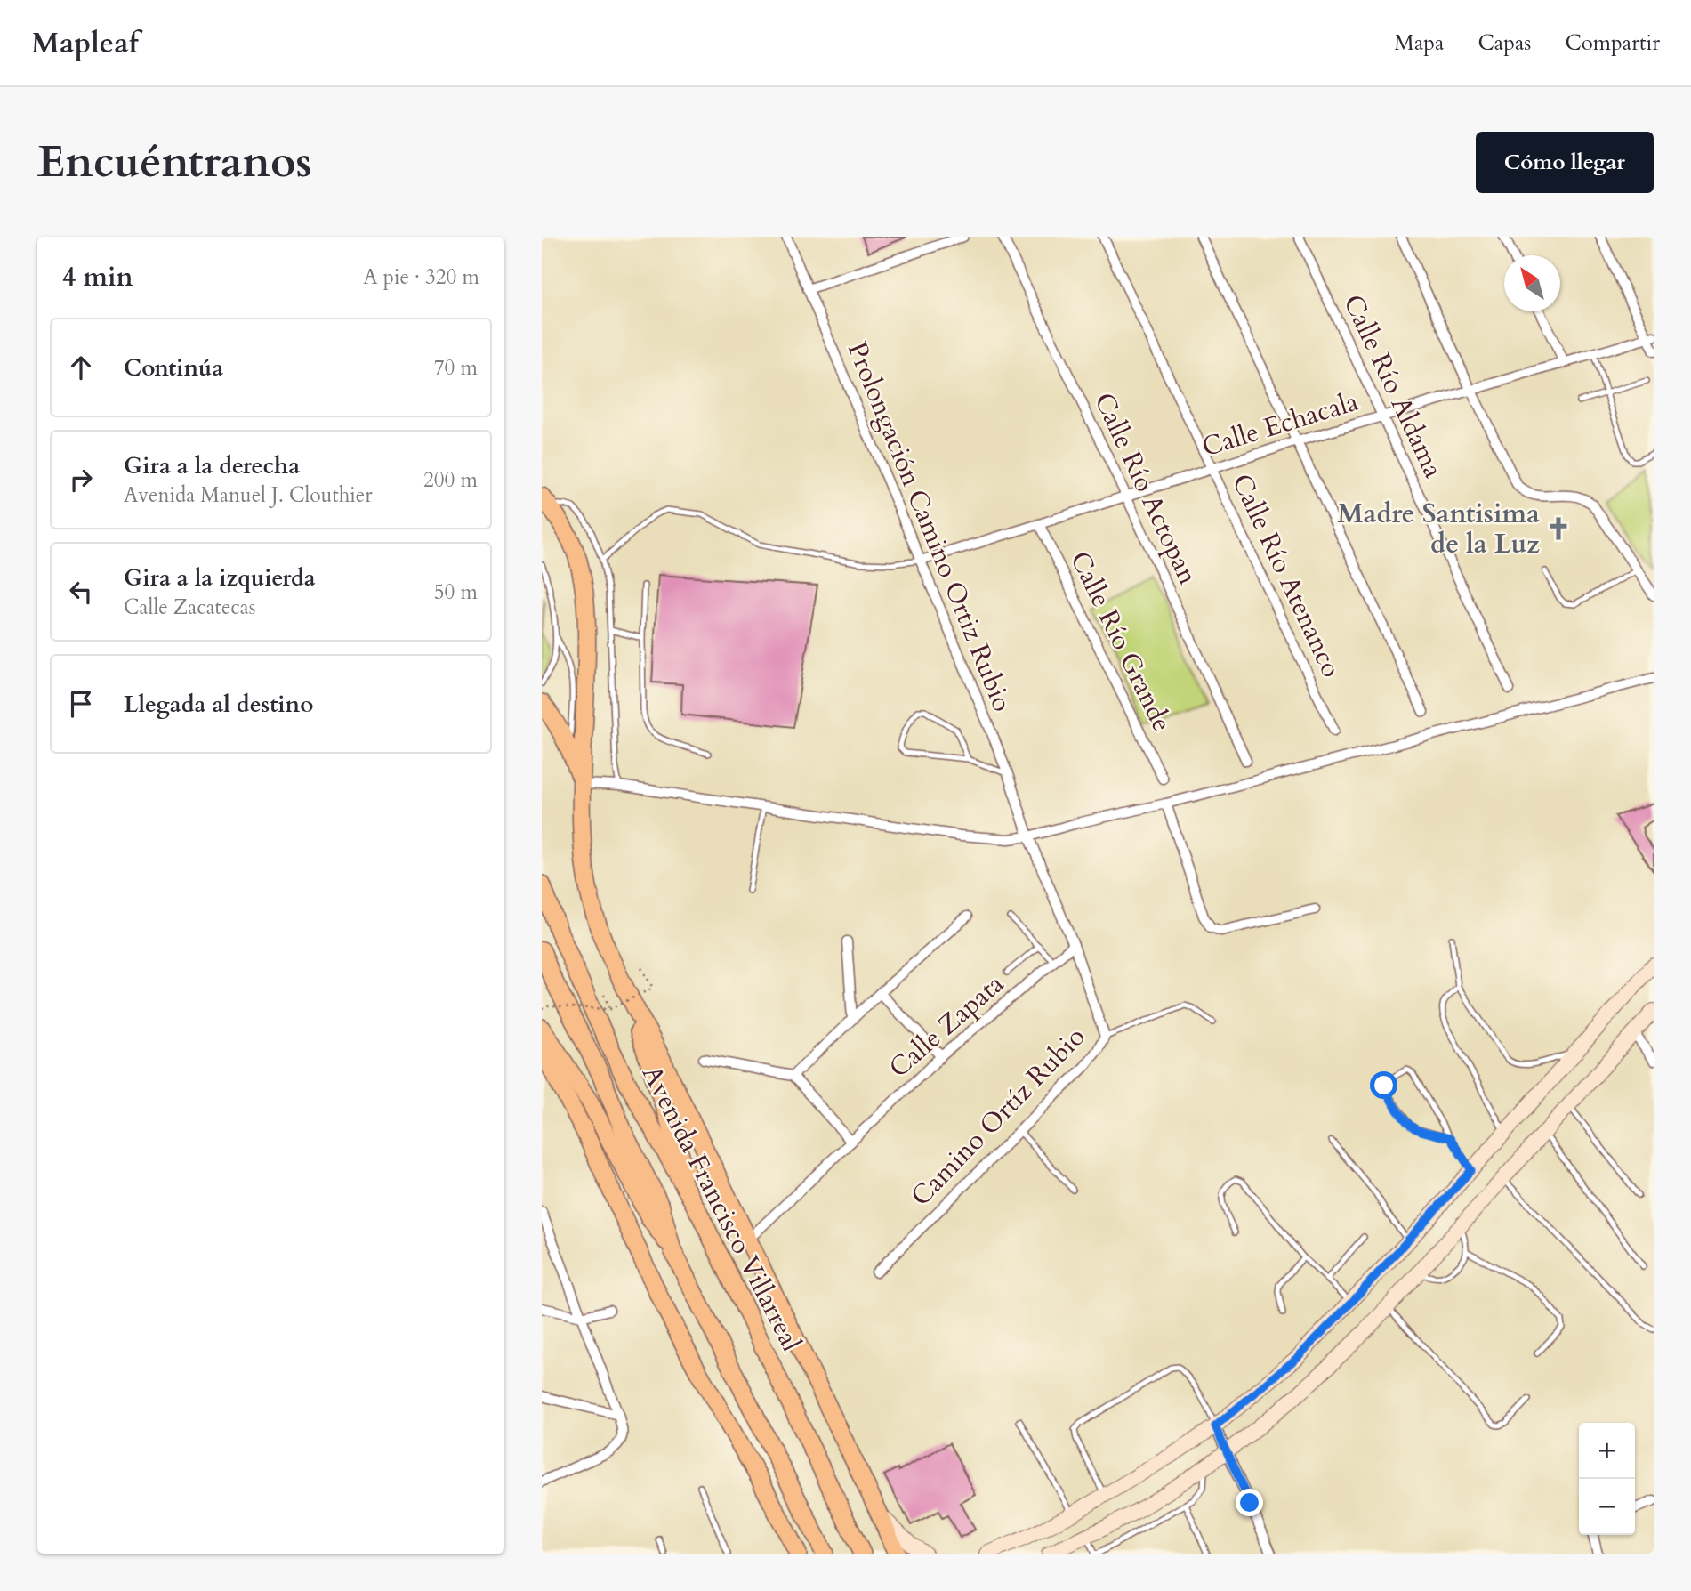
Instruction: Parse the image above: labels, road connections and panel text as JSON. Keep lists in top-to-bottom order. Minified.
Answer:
{"streets":{"highway":["Avenida Francisco Villarreal"],"street":["Calle Río Aldama","Calle Echacala","Calle Río Actopan","Prolongación Camino Ortiz Rubio","Calle Río Atenanco","Calle Río Grande","Calle Zapata","Camino Ortíz Rubio"]},"crossings":[["Calle Río Aldama","Calle Echacala"],["Calle Echacala","Calle Río Actopan"],["Calle Echacala","Prolongación Camino Ortiz Rubio"],["Calle Echacala","Calle Río Atenanco"],["Calle Echacala","Calle Río Grande"],["Prolongación Camino Ortiz Rubio","Camino Ortíz Rubio"],["Calle Zapata","Camino Ortíz Rubio"]],"places":{"church":["Madre Santisima de la Luz"]},"north":"top left","page":{"header":"Mapleaf","nav":["Mapa","Capas","Compartir"],"buttons":"Cómo llegar","title":"Encuéntranos","heading":["4 min","A pie · 320 m"],"list":[["Continúa","70 m"],["Gira a la derecha","Avenida Manuel J. Clouthier","200 m"],["Gira a la izquierda","Calle Zacatecas","50 m"],"Llegada al destino"],"map_buttons":["+","−"]}}
